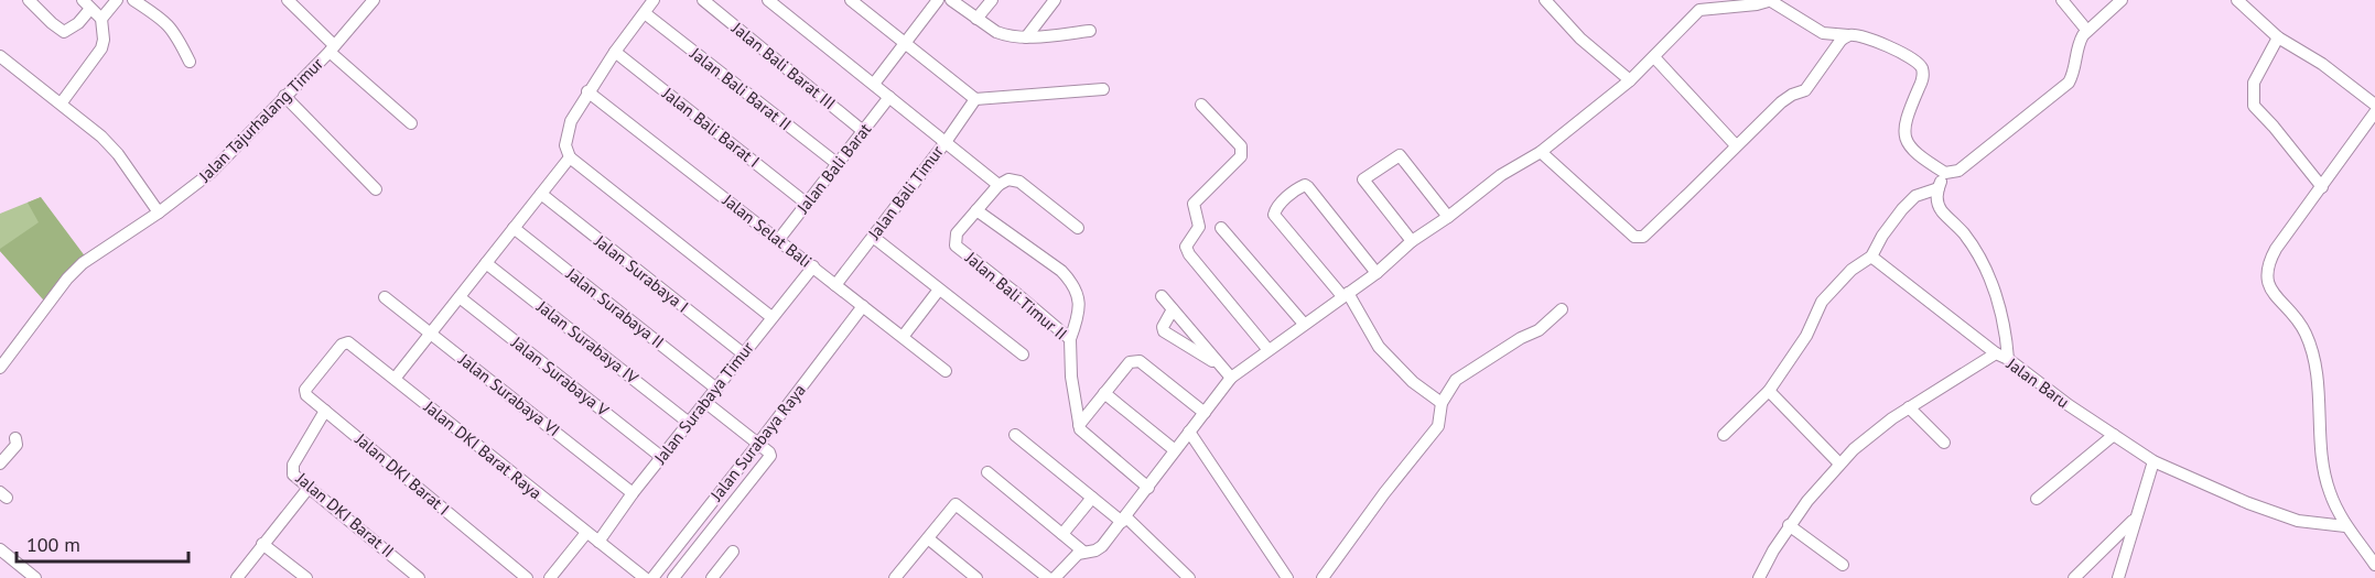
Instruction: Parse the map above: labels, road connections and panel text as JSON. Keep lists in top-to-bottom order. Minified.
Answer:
{"streets":{"street":["Jalan Bali Barat III","Jalan Bali Barat II","Jalan Tajurhalang Timur","Jalan Bali Barat I","Jalan Bali Barat","Jalan Bali Timur","Jalan Selat Bali","Jalan Surabaya I","Jalan Bali Timur II","Jalan Surabaya II","Jalan Surabaya IV","Jalan Surabaya V","Jalan Baru","Jalan Surabaya VI","Jalan Surabaya Timur","Jalan Surabaya Raya","Jalan DKI Barat Raya","Jalan DKI Barat I","Jalan DKI Barat II"]},"crossings":[["Jalan Bali Barat III","Jalan Bali Barat"],["Jalan Bali Barat II","Jalan Bali Barat"],["Jalan Bali Barat I","Jalan Bali Barat"],["Jalan Bali Barat","Jalan Selat Bali"],["Jalan Bali Timur","Jalan Selat Bali"],["Jalan Selat Bali","Jalan Surabaya Timur"],["Jalan Selat Bali","Jalan Surabaya Raya"],["Jalan Surabaya I","Jalan Surabaya Timur"],["Jalan Surabaya II","Jalan Surabaya Timur"],["Jalan Surabaya IV","Jalan Surabaya Timur"],["Jalan Surabaya V","Jalan Surabaya Timur"],["Jalan Surabaya VI","Jalan Surabaya Timur"],["Jalan Surabaya Timur","Jalan DKI Barat Raya"],["Jalan DKI Barat Raya","Jalan DKI Barat I"],["Jalan DKI Barat I","Jalan DKI Barat II"]],"scale_bar":"100 m"}
